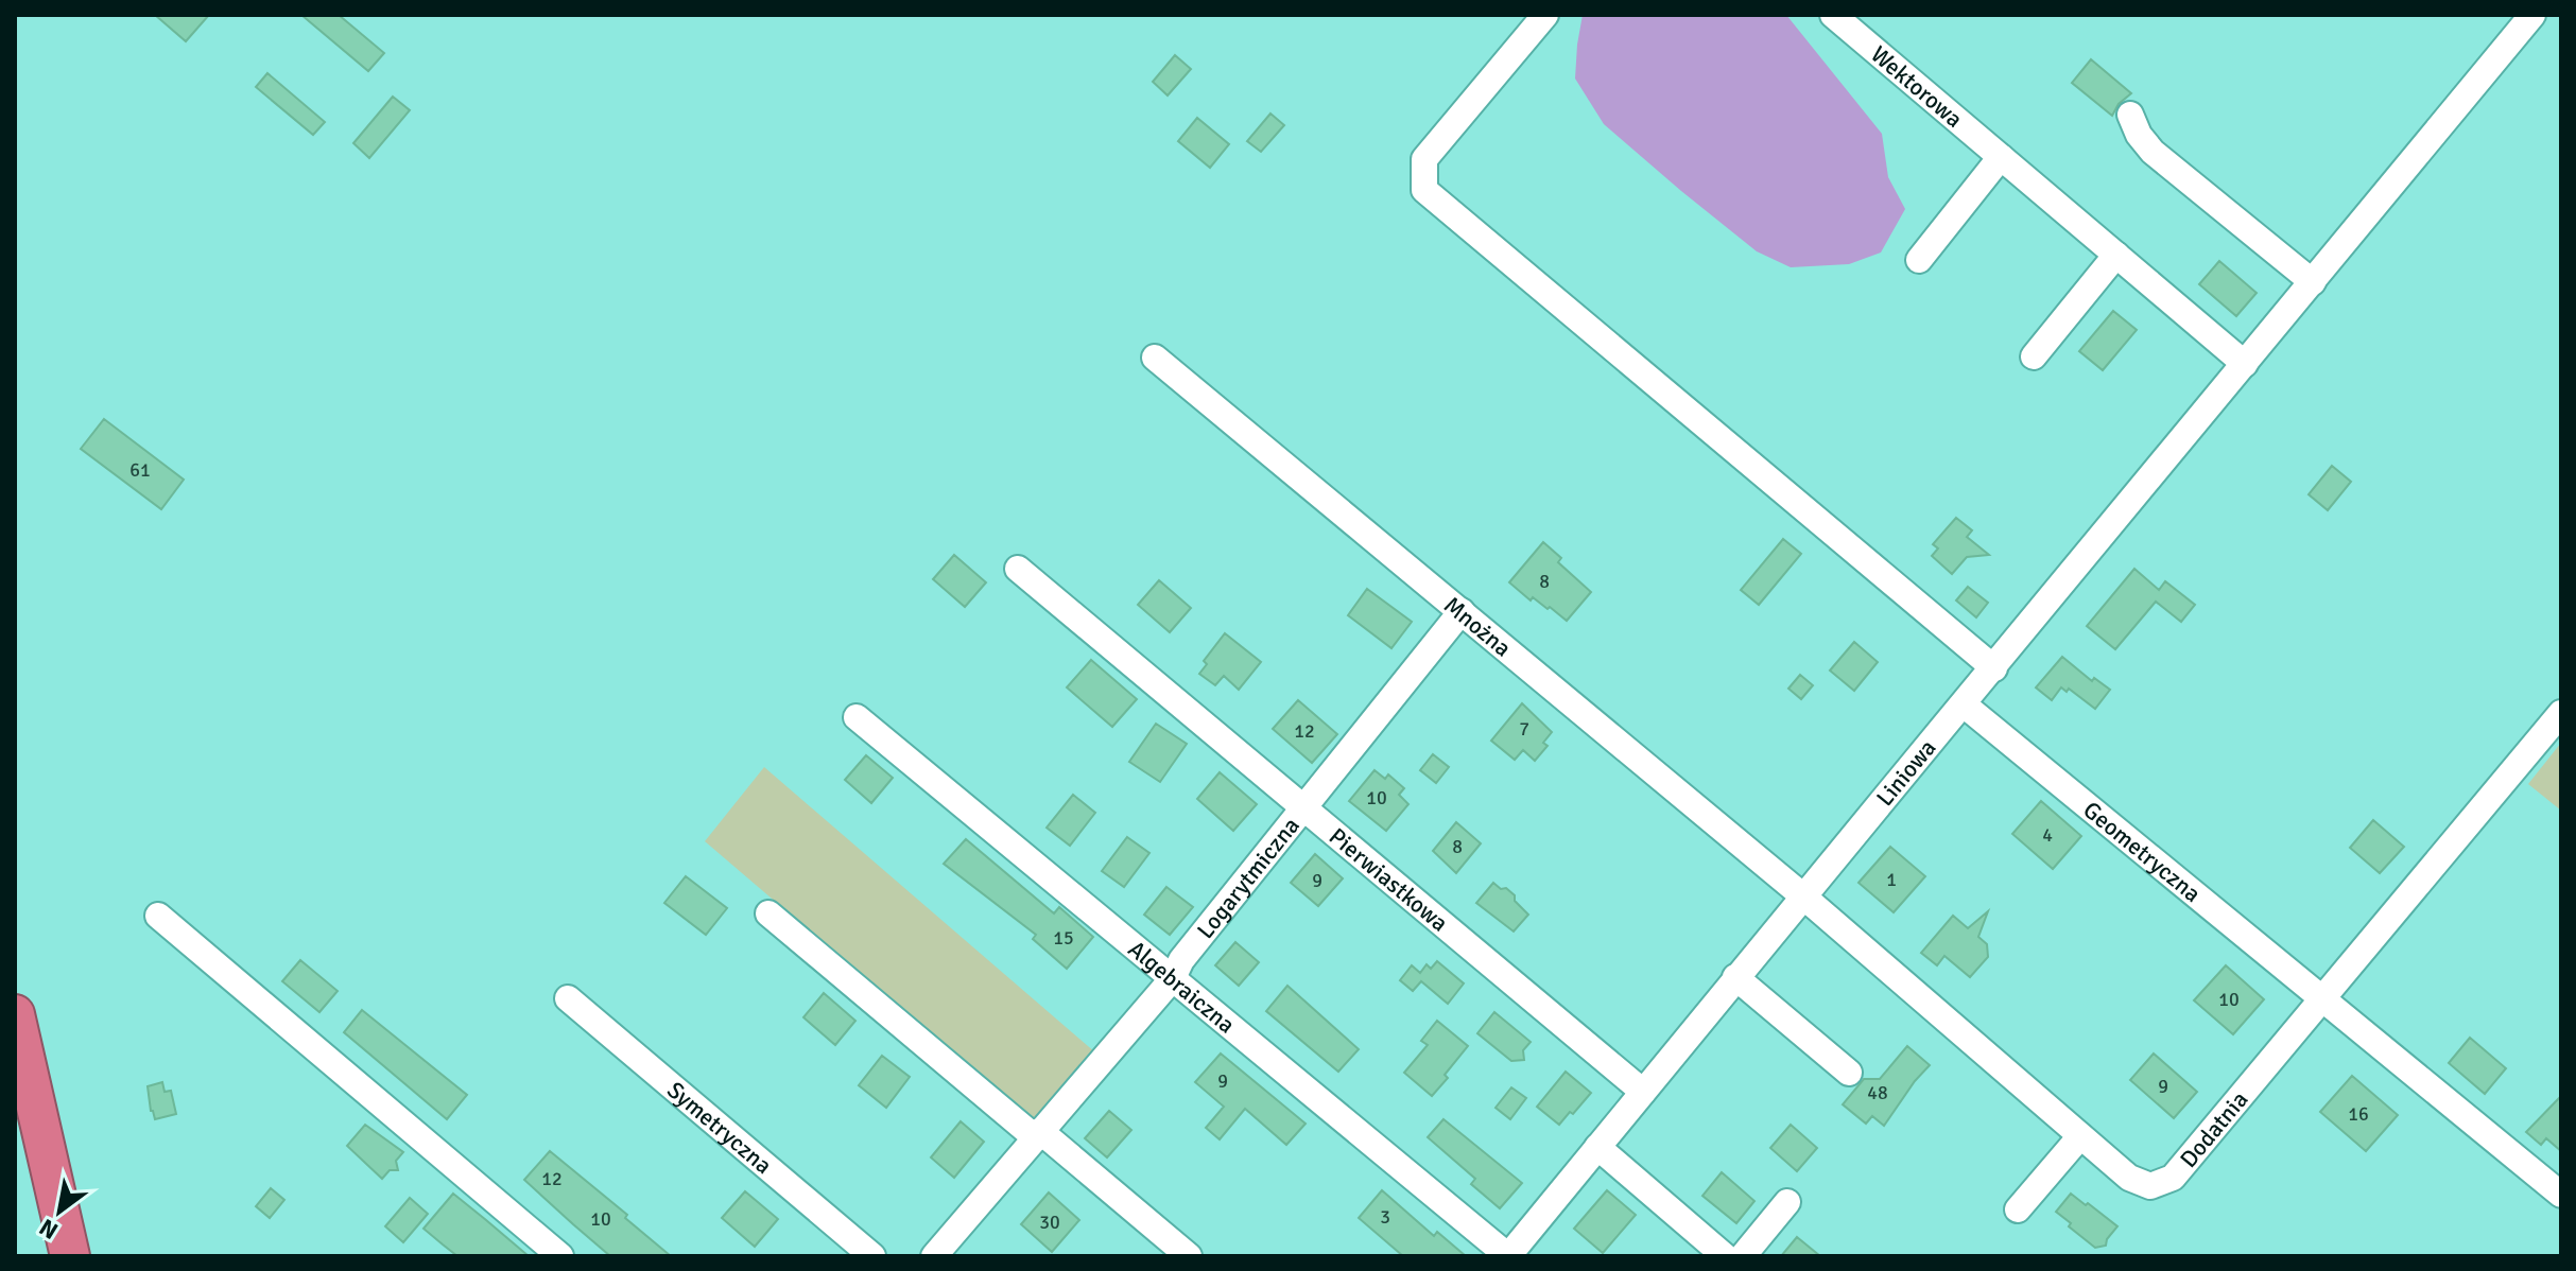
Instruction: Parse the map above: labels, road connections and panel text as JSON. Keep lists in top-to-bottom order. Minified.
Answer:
{"streets":{"street":["Wektorowa","Mnożna","Liniowa","Geometryczna","Logarytmiczna","Pierwiastkowa","Algebraiczna","Symetryczna","Dodatnia"]},"crossings":[["Wektorowa","Liniowa"],["Mnożna","Liniowa"],["Mnożna","Logarytmiczna"],["Mnożna","Dodatnia"],["Liniowa","Geometryczna"],["Liniowa","Pierwiastkowa"],["Liniowa","Algebraiczna"],["Liniowa","Dodatnia"],["Geometryczna","Dodatnia"],["Logarytmiczna","Pierwiastkowa"],["Logarytmiczna","Algebraiczna"]],"house_numbers":["61","8","7","12","10","4","8","1","9","15","10","9","9","48","16","12","3","10","30"],"north":"bottom left"}
